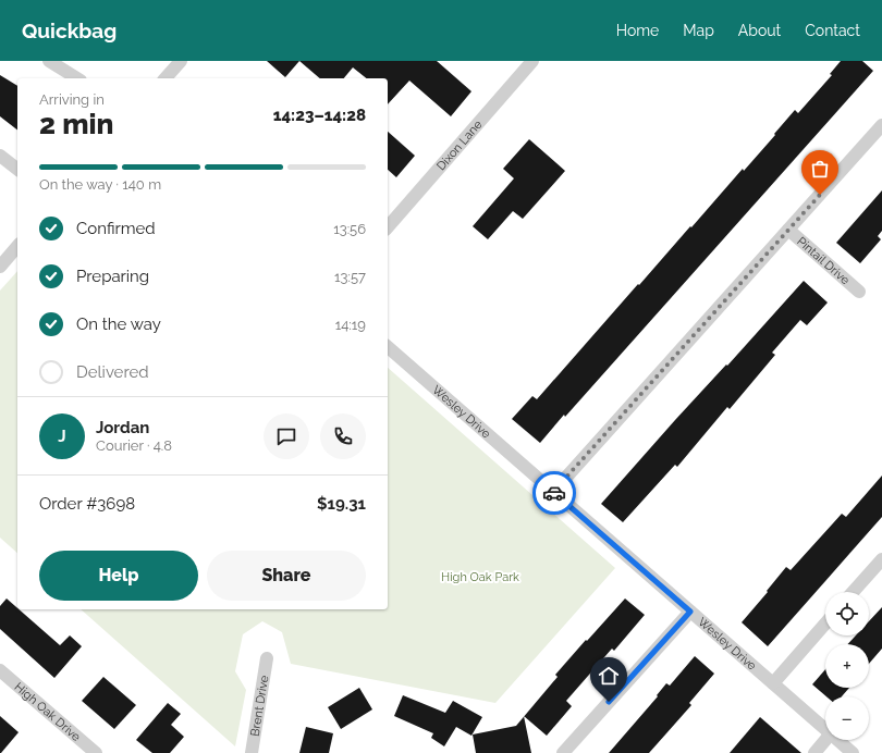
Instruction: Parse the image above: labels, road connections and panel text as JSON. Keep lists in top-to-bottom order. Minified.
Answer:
{"streets":{"street":["Dixon Lane","Pintail Drive","Wesley Drive","Brent Drive","High Oak Drive"]},"parks":["High Oak Park"],"page":{"header":"Quickbag","nav":["Home","Map","About","Contact"],"heading":["2 min","Arriving in","14:23–14:28"],"panel":["Jordan","Courier · 4.8","Order #3698","$19.31"],"bar":"On the way · 140 m","list":[["Confirmed","13:56"],["Preparing","13:57"],["On the way","14:19"],"Delivered"],"round":"J","buttons":["Help","Share"],"map_buttons":["+","−"]}}
